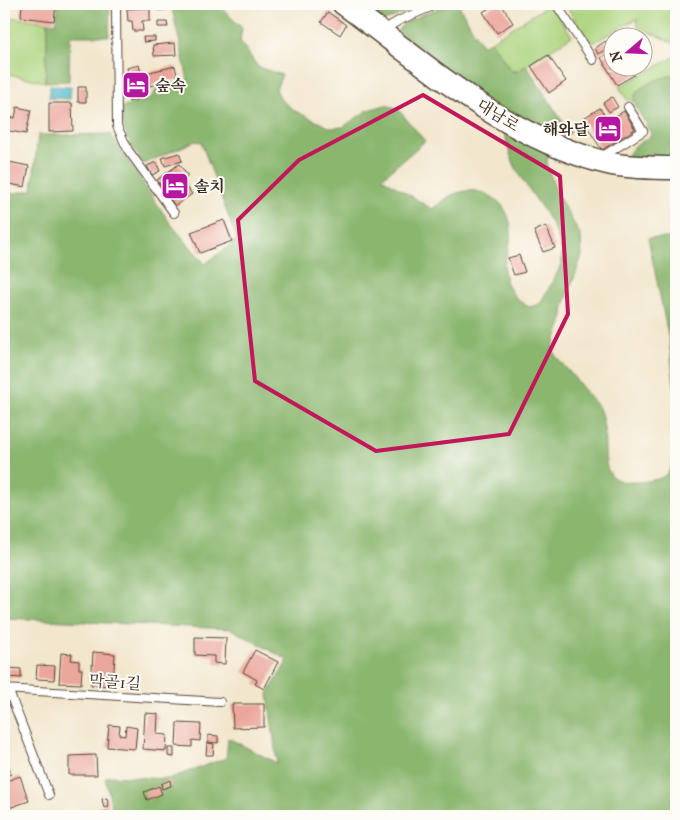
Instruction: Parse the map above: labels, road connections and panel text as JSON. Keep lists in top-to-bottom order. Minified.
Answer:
{"streets":{"street":["대남로"],"lane":["막골1길"]},"places":{"hotel":["숲속","해와달","솔치"]},"north":"left"}
